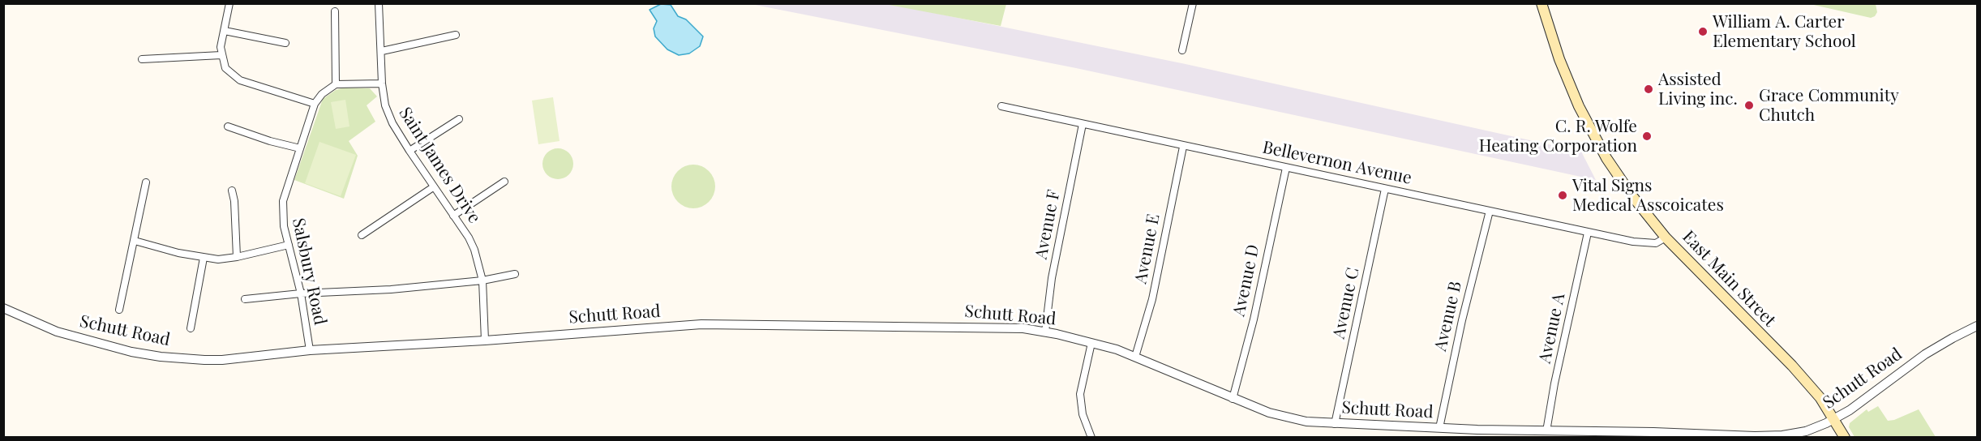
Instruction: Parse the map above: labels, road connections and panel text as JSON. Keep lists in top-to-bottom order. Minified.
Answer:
{"streets":{"main road":["East Main Street"],"street":["Bellevernon Avenue","Saint James Drive","Avenue F","Avenue E","Salsbury Road","Avenue D","Avenue C","Schutt Road","Avenue B","Avenue A"]},"crossings":[["Bellevernon Avenue","Avenue F"],["Bellevernon Avenue","Avenue E"],["Bellevernon Avenue","East Main Street"],["Bellevernon Avenue","Avenue D"],["Bellevernon Avenue","Avenue C"],["Bellevernon Avenue","Avenue B"],["Bellevernon Avenue","Avenue A"],["Saint James Drive","Schutt Road"],["Avenue F","Schutt Road"],["Avenue E","Schutt Road"],["Salsbury Road","Schutt Road"],["East Main Street","Schutt Road"],["Avenue D","Schutt Road"],["Avenue C","Schutt Road"],["Schutt Road","Avenue B"],["Schutt Road","Avenue A"]],"places":["William A. Carter Elementary School","Assisted Living inc.","Grace Community Chutch","C. R. Wolfe Heating Corporation","Vital Signs Medical Asscoicates"]}
